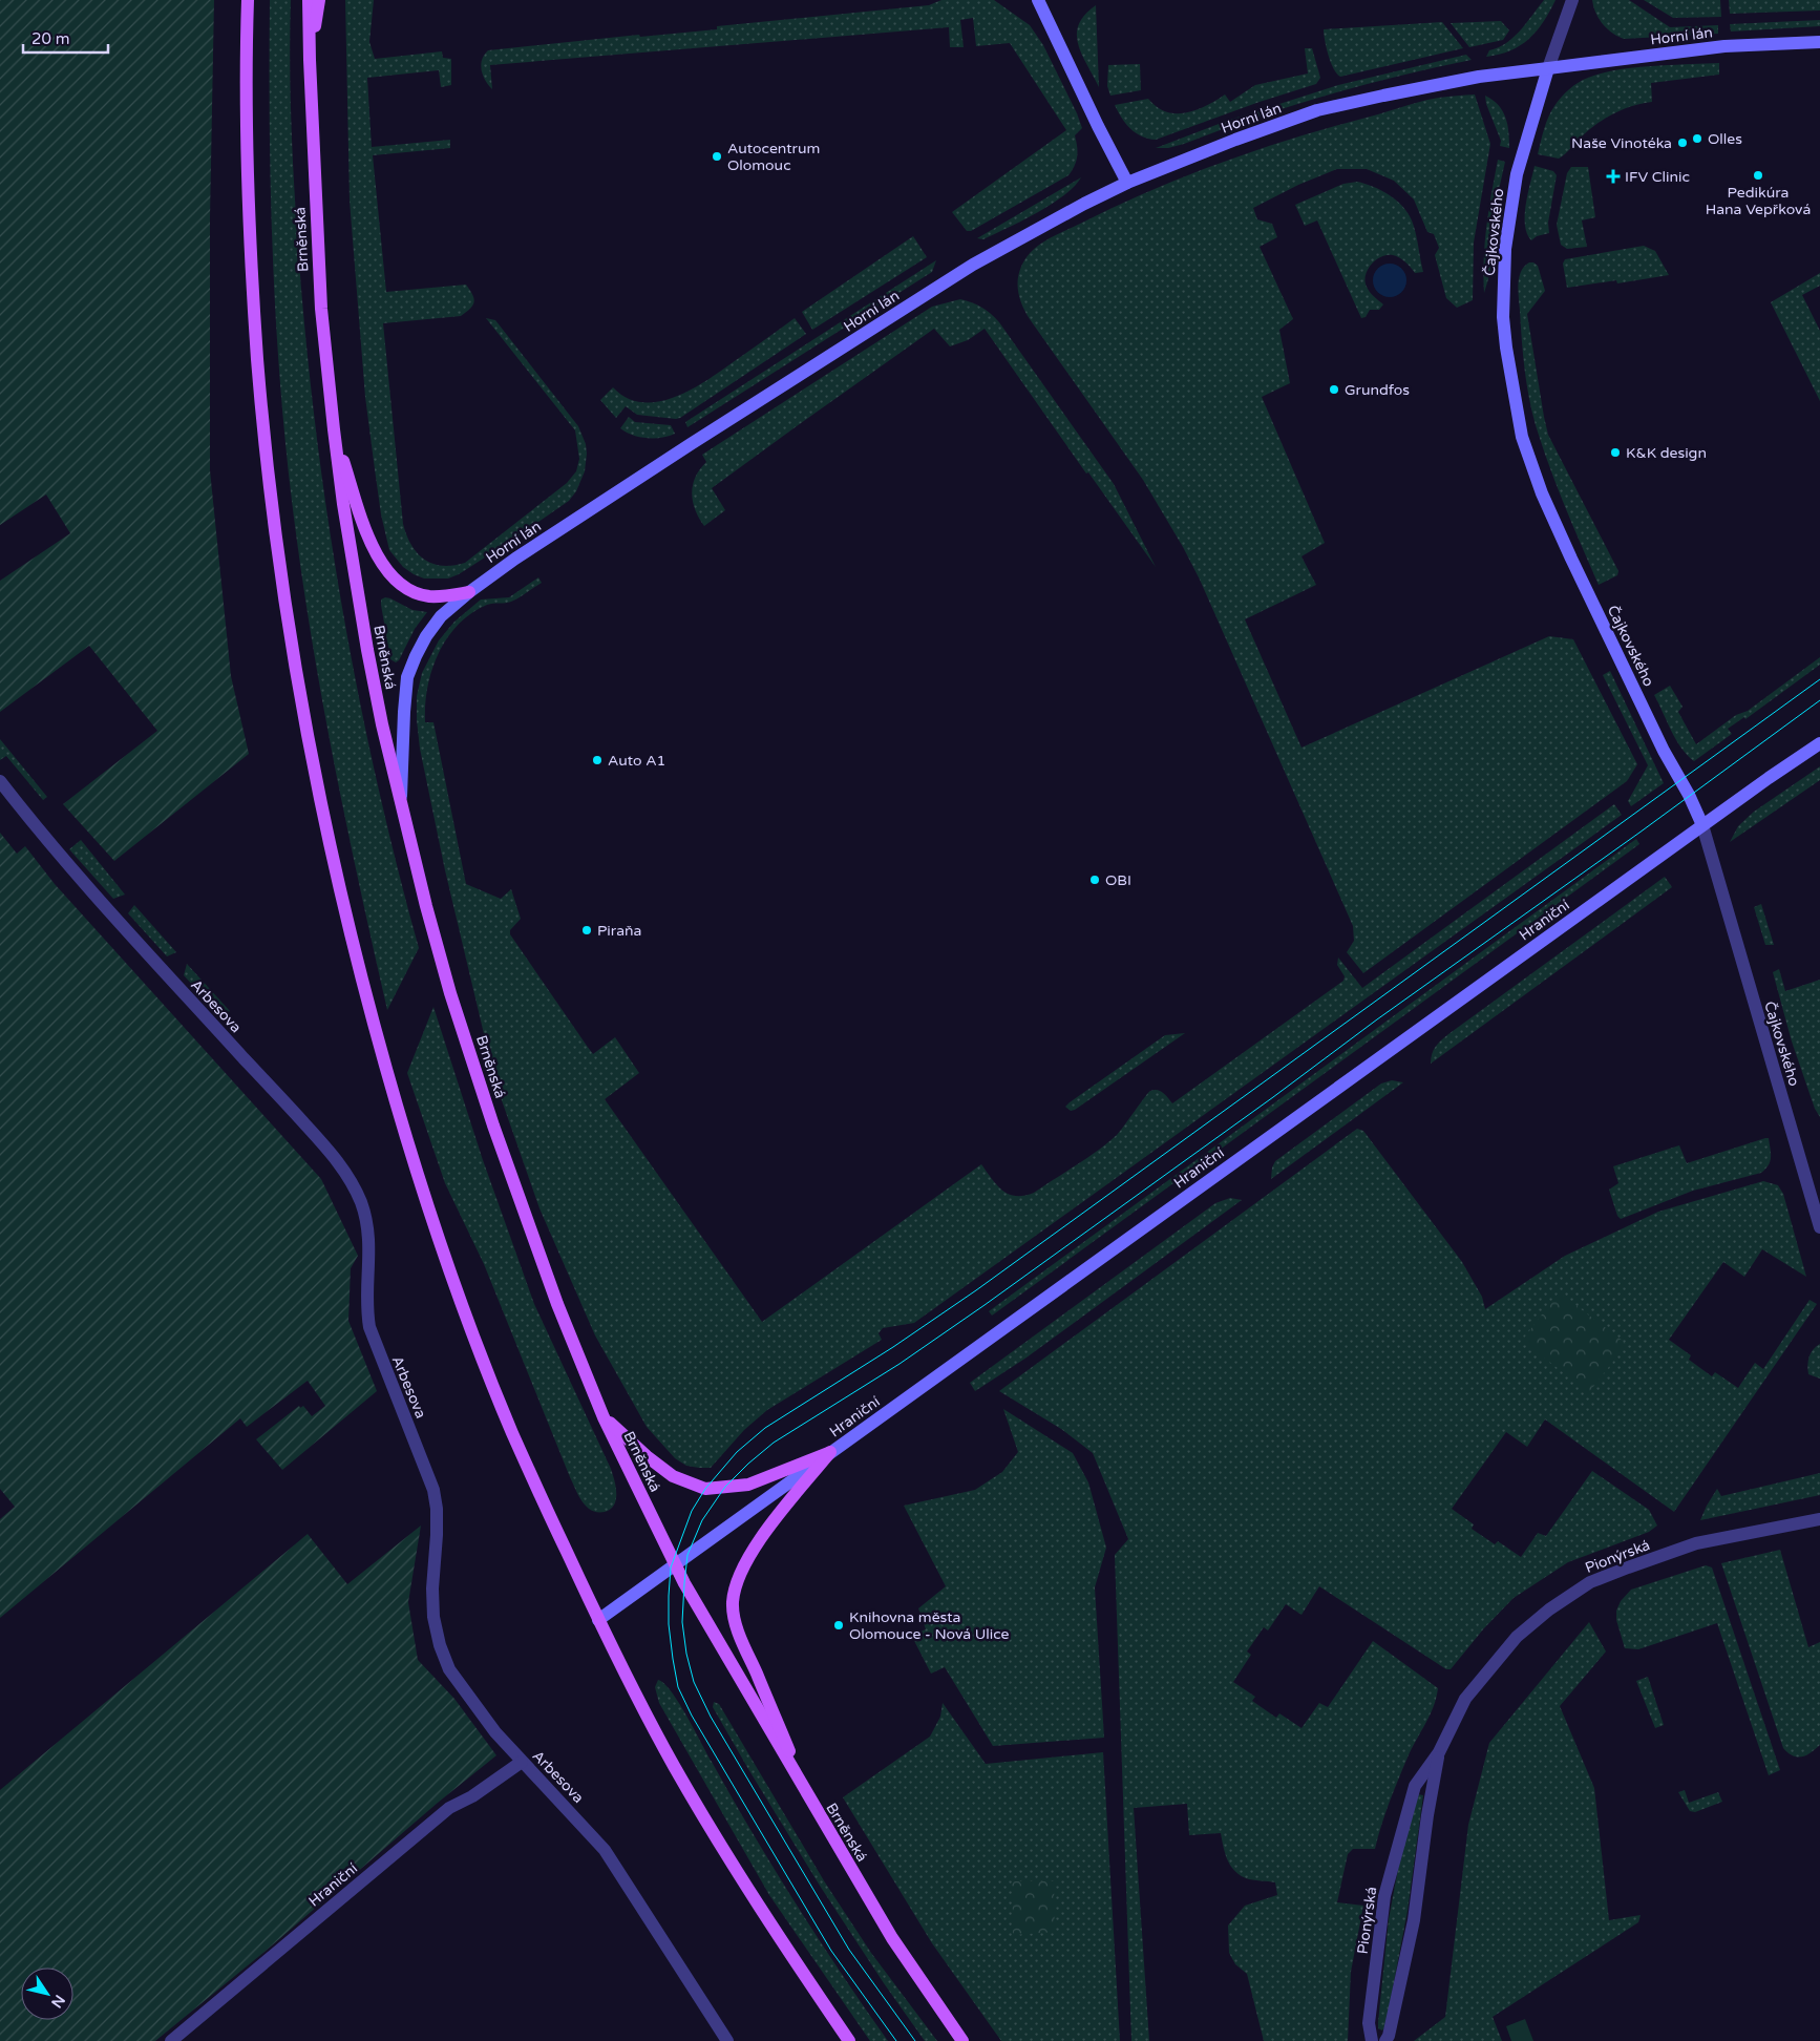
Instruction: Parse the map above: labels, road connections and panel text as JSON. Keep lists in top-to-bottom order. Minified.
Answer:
{"streets":{"main road":["Brněnská"],"street":["Horní lán","Čajkovského","Hraniční","Arbesova","Pionýrská"]},"crossings":[["Horní lán","Čajkovského"],["Horní lán","Brněnská"],["Čajkovského","Hraniční"],["Brněnská","Hraniční"],["Hraniční","Arbesova"]],"places":{"other":["Olles","Naše Vinotéka","Autocentrum Olomouc","Pedikúra Hana Vepřková","Grundfos","K&K design","Auto A1","OBI","Piraňa","Knihovna města Olomouce - Nová Ulice"],"health":["IFV Clinic"]},"scale_bar":"20 m","north":"bottom right"}
